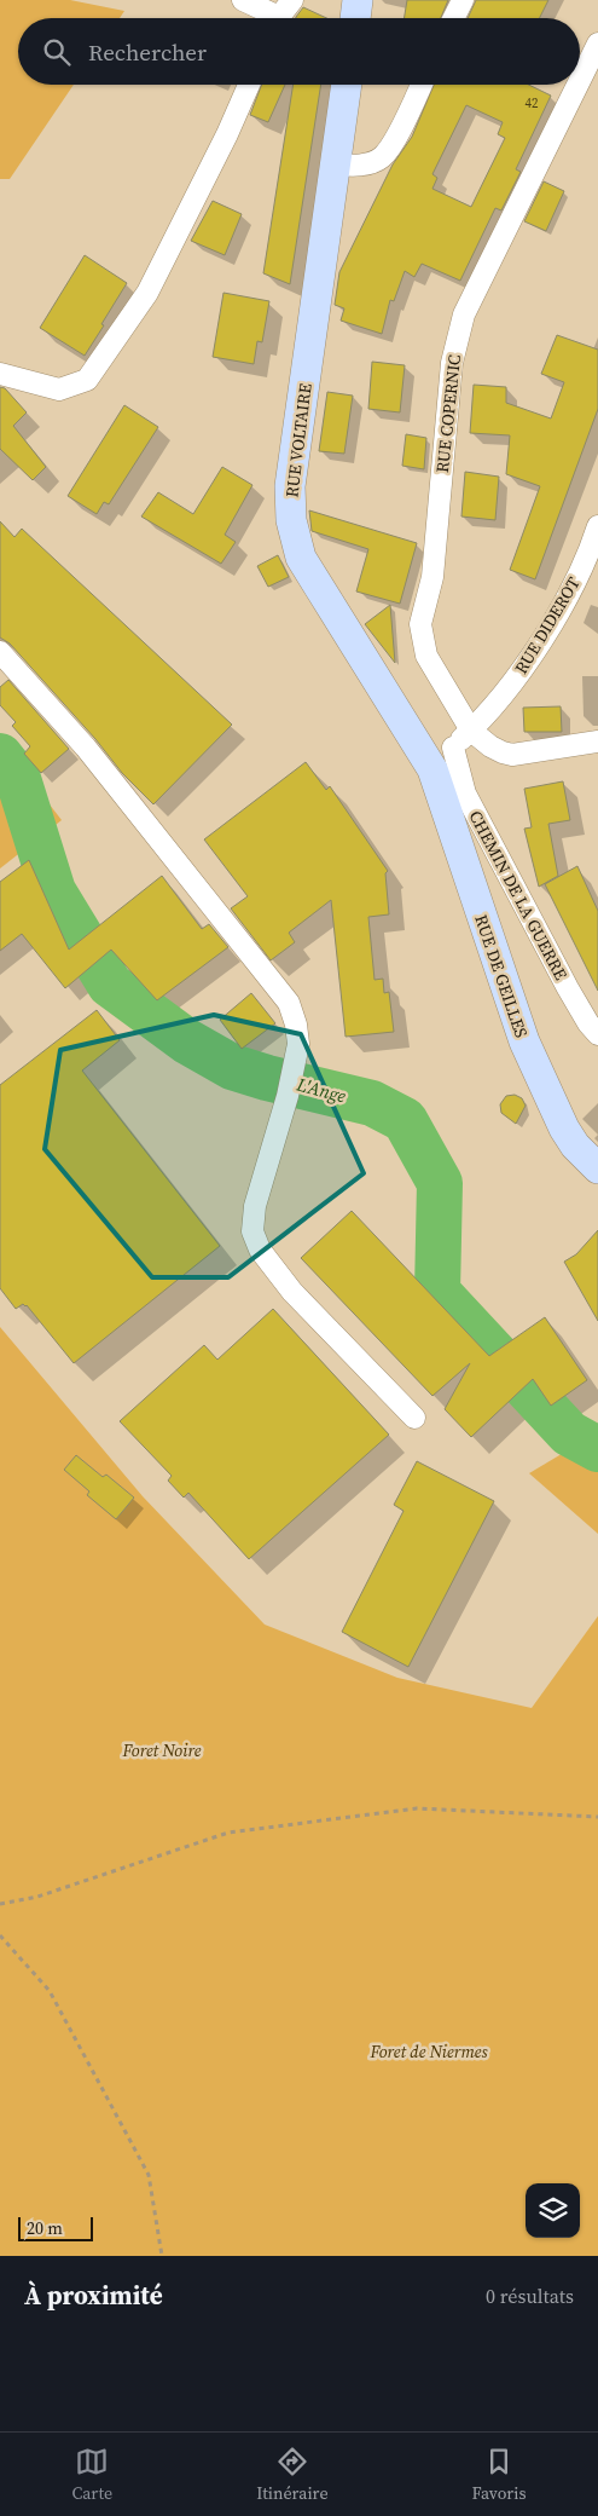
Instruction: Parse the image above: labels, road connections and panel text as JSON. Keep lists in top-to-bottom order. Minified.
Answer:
{"streets":{"street":["RUE COPERNIC","RUE VOLTAIRE","RUE DIDEROT","CHEMIN DE LA GUERRE","RUE DE GEILLES"]},"crossings":[["RUE COPERNIC","RUE DIDEROT"],["RUE VOLTAIRE","RUE DIDEROT"],["RUE VOLTAIRE","RUE DE GEILLES"],["RUE DIDEROT","CHEMIN DE LA GUERRE"],["RUE DIDEROT","RUE DE GEILLES"]],"water":["L'Ange"],"parks":["Foret Noire","Foret de Niermes"],"house_numbers":["42"],"scale_bar":"20 m","page":{"search":"Rechercher","scale":"20 m","heading":["À proximité","0 résultats"],"nav":["Carte","Itinéraire","Favoris"]}}
